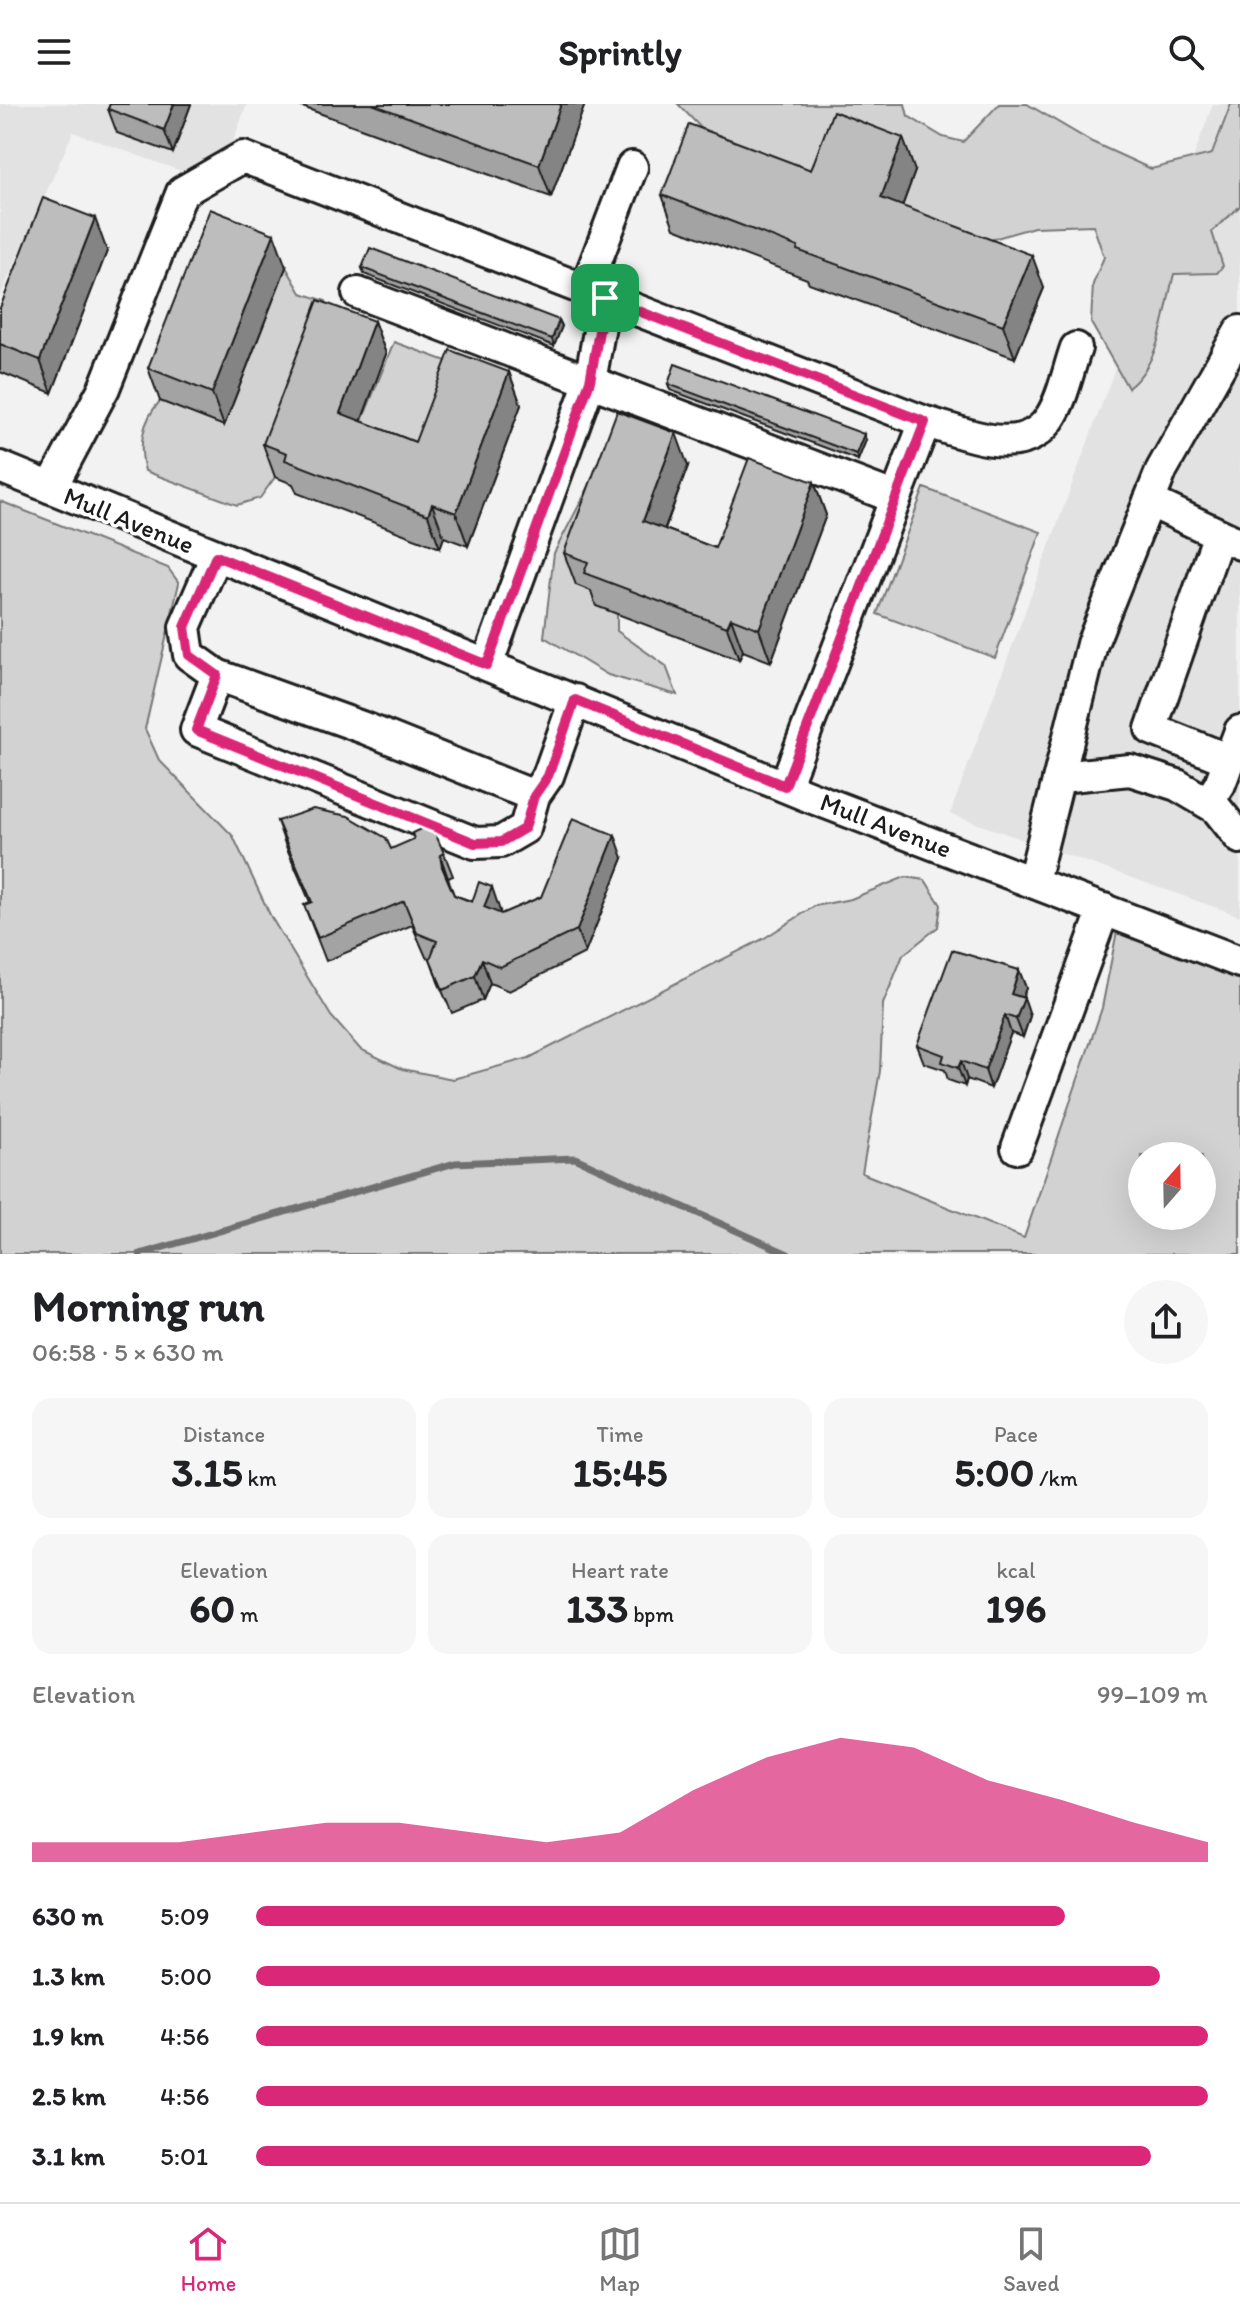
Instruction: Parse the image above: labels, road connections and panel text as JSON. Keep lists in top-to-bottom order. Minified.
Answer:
{"streets":{"street":["Mull Avenue"]},"north":"top","page":{"header":"Sprintly","heading":["Morning run","06:58 · 5 × 630 m"],"stats":[["Distance","3.15 km"],["Time","15:45"],["Pace","5:00 /km"],["Elevation","60 m"],["Heart rate","133 bpm"],["kcal","196"]],"chart":["Elevation","99–109 m"],"list":[{"name":"630 m","note":"5:09"},{"name":"1.3 km","note":"5:00"},{"name":"1.9 km","note":"4:56"},{"name":"2.5 km","note":"4:56"},{"name":"3.1 km","note":"5:01"}],"tabs":["Home","Map","Saved"]}}
